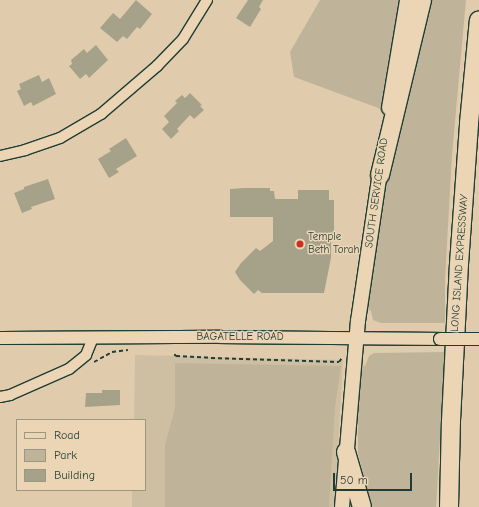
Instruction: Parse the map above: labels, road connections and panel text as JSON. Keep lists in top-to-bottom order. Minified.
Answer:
{"streets":{"highway":["LONG ISLAND EXPRESSWAY"],"main road":["SOUTH SERVICE ROAD"],"street":["BAGATELLE ROAD"]},"crossings":[["SOUTH SERVICE ROAD","BAGATELLE ROAD"]],"places":["Temple Beth Torah"],"legend":["Road","Park","Building"],"scale_bar":"50 m"}
